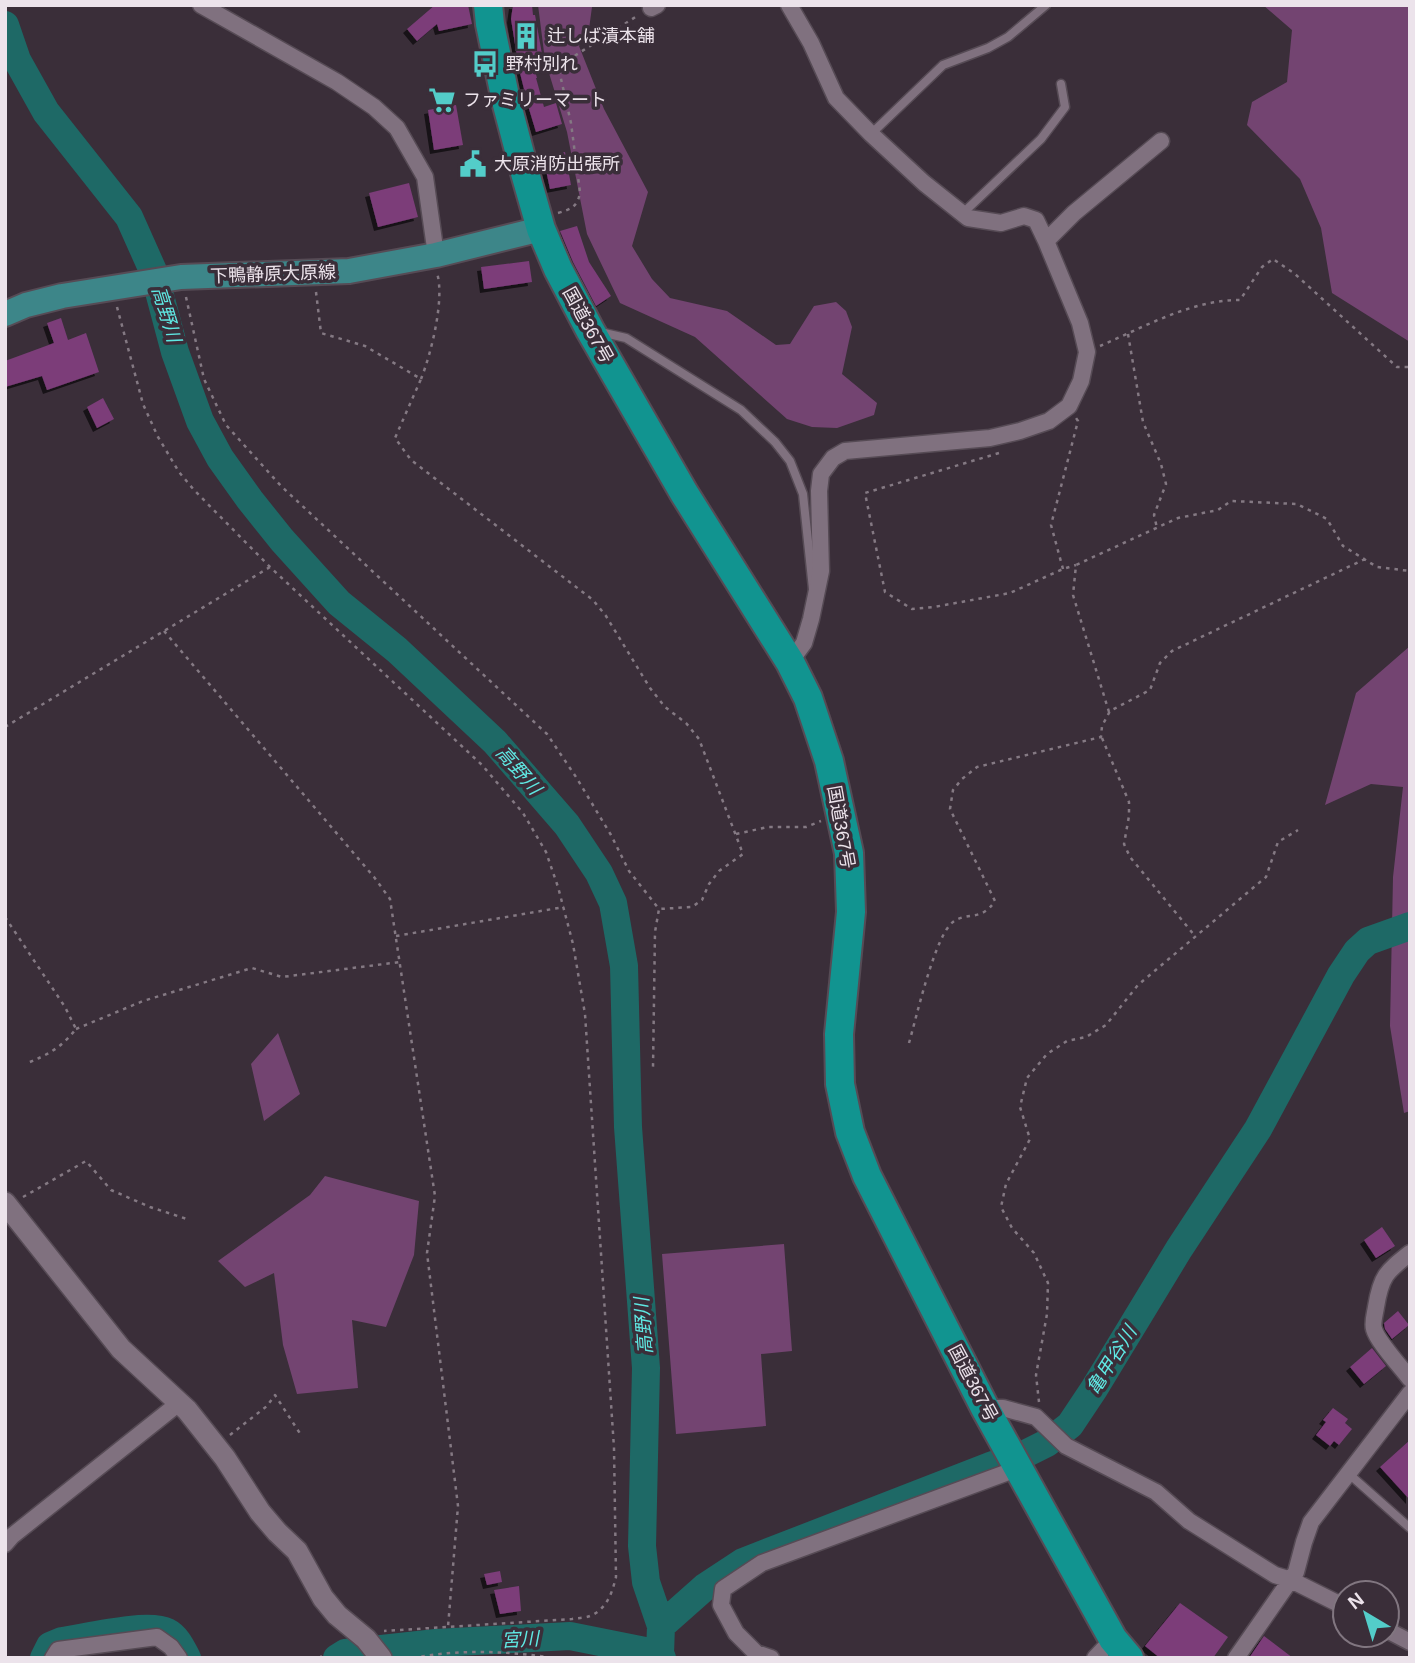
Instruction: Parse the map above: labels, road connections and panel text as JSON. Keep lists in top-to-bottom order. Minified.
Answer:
{"streets":{"highway":["国道367号"],"main road":["下鴨静原大原線"]},"crossings":[["下鴨静原大原線","国道367号"]],"water":["高野川","亀甲谷川","宮川"],"places":{"building":["辻しば漬本舗"],"bus stop":["野村別れ"],"supermarket":["ファミリーマート"],"public building":["大原消防出張所"]},"north":"top left"}
